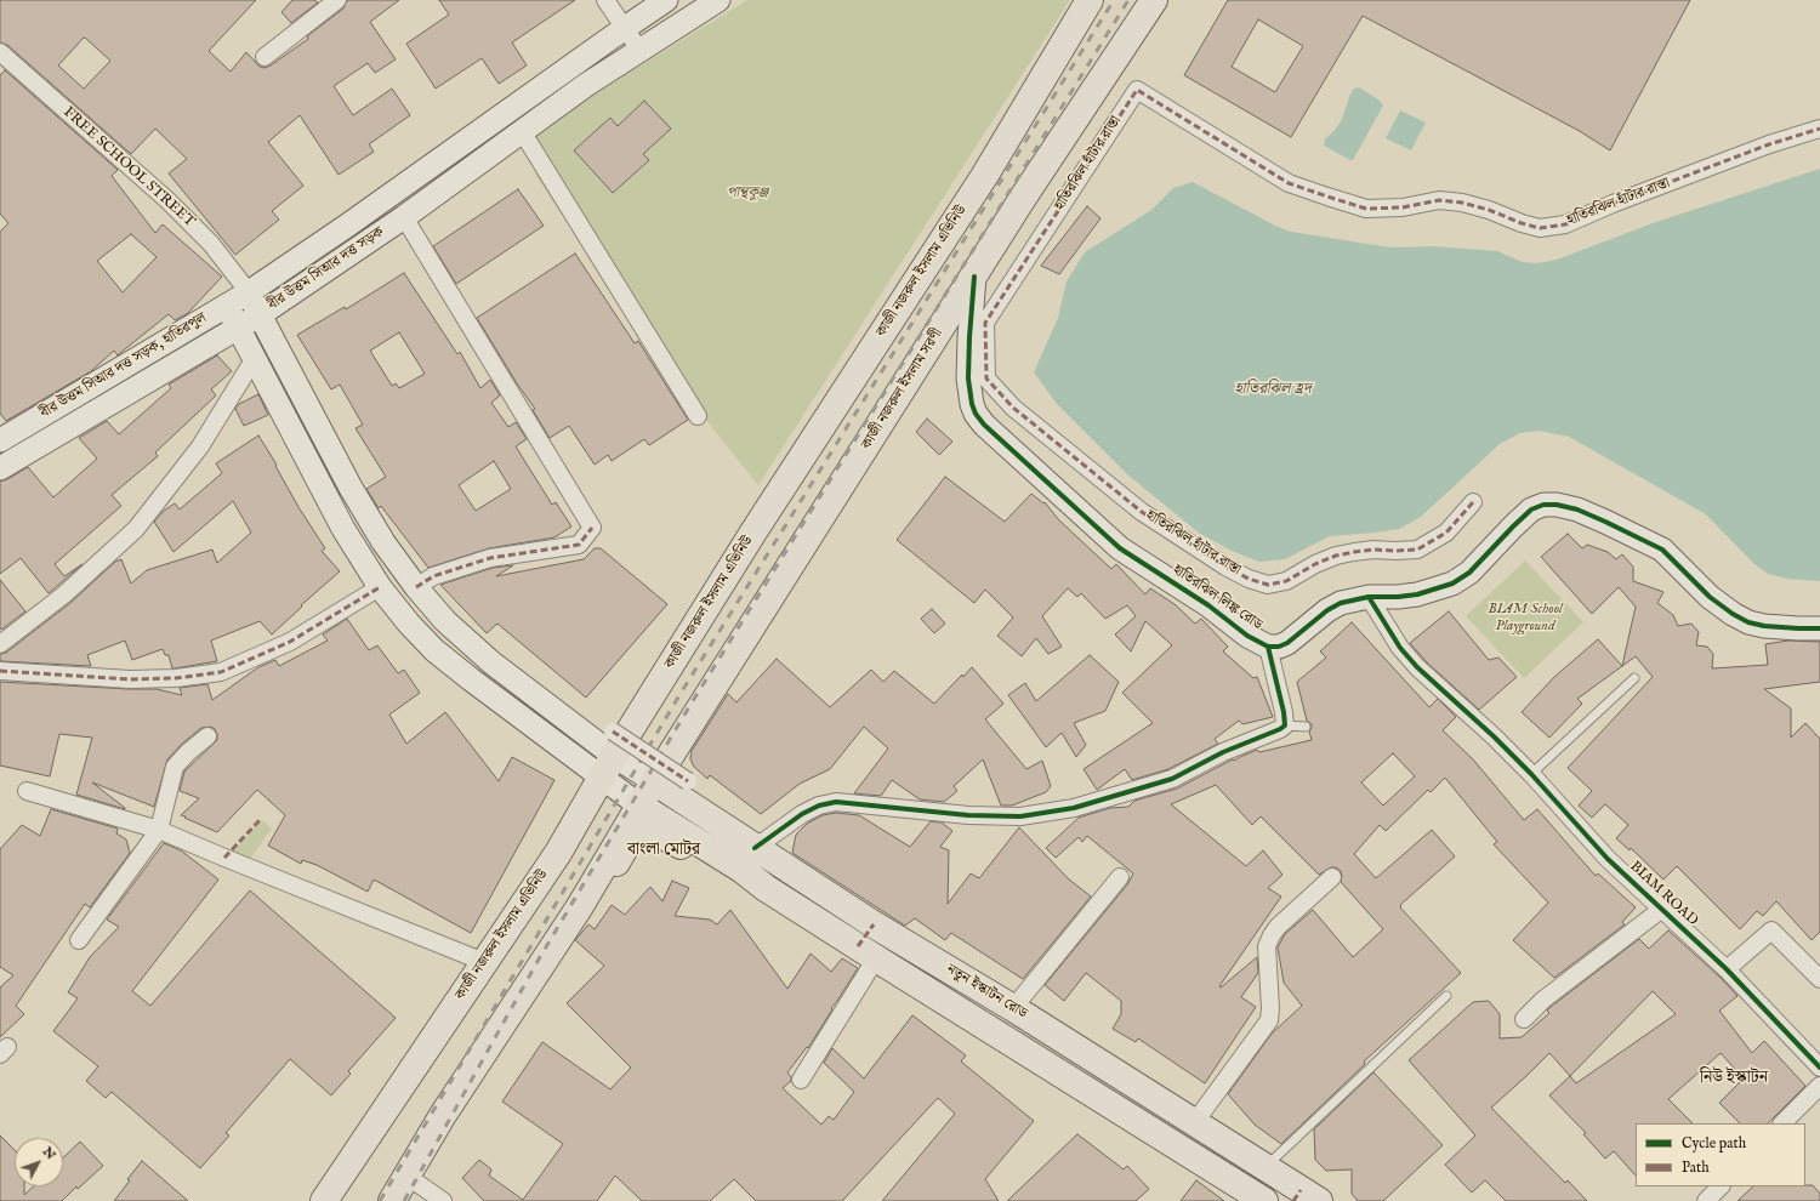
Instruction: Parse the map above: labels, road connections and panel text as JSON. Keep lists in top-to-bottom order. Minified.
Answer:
{"streets":{"main road":["বীর উত্তম সিআর দত্ত সড়ক","কাজী নজরুল ইসলাম এভিনিউ","বীর উত্তম সিআর দত্ত সড়ক, হাতিরপুল","কাজী নজরুল ইসলাম সরণী","হাতিরঝিল লিঙ্ক রোড","নতুন ইস্কাটন রোড"],"street":["হাতিরঝিল হাঁটার রাস্তা","FREE SCHOOL STREET","BIAM ROAD"]},"crossings":[["FREE SCHOOL STREET","বীর উত্তম সিআর দত্ত সড়ক"],["FREE SCHOOL STREET","বীর উত্তম সিআর দত্ত সড়ক, হাতিরপুল"],["বীর উত্তম সিআর দত্ত সড়ক","বীর উত্তম সিআর দত্ত সড়ক, হাতিরপুল"],["কাজী নজরুল ইসলাম সরণী","হাতিরঝিল লিঙ্ক রোড"],["কাজী নজরুল ইসলাম সরণী","নতুন ইস্কাটন রোড"],["হাতিরঝিল লিঙ্ক রোড","BIAM ROAD"]],"districts":["বাংলা মোটর","নিউ ইস্কাটন"],"water":["হাতিরঝিল হ্রদ"],"parks":["পান্থকুঞ্জ","BIAM School Playground"],"legend":["Cycle path","Path"],"north":"top right"}
